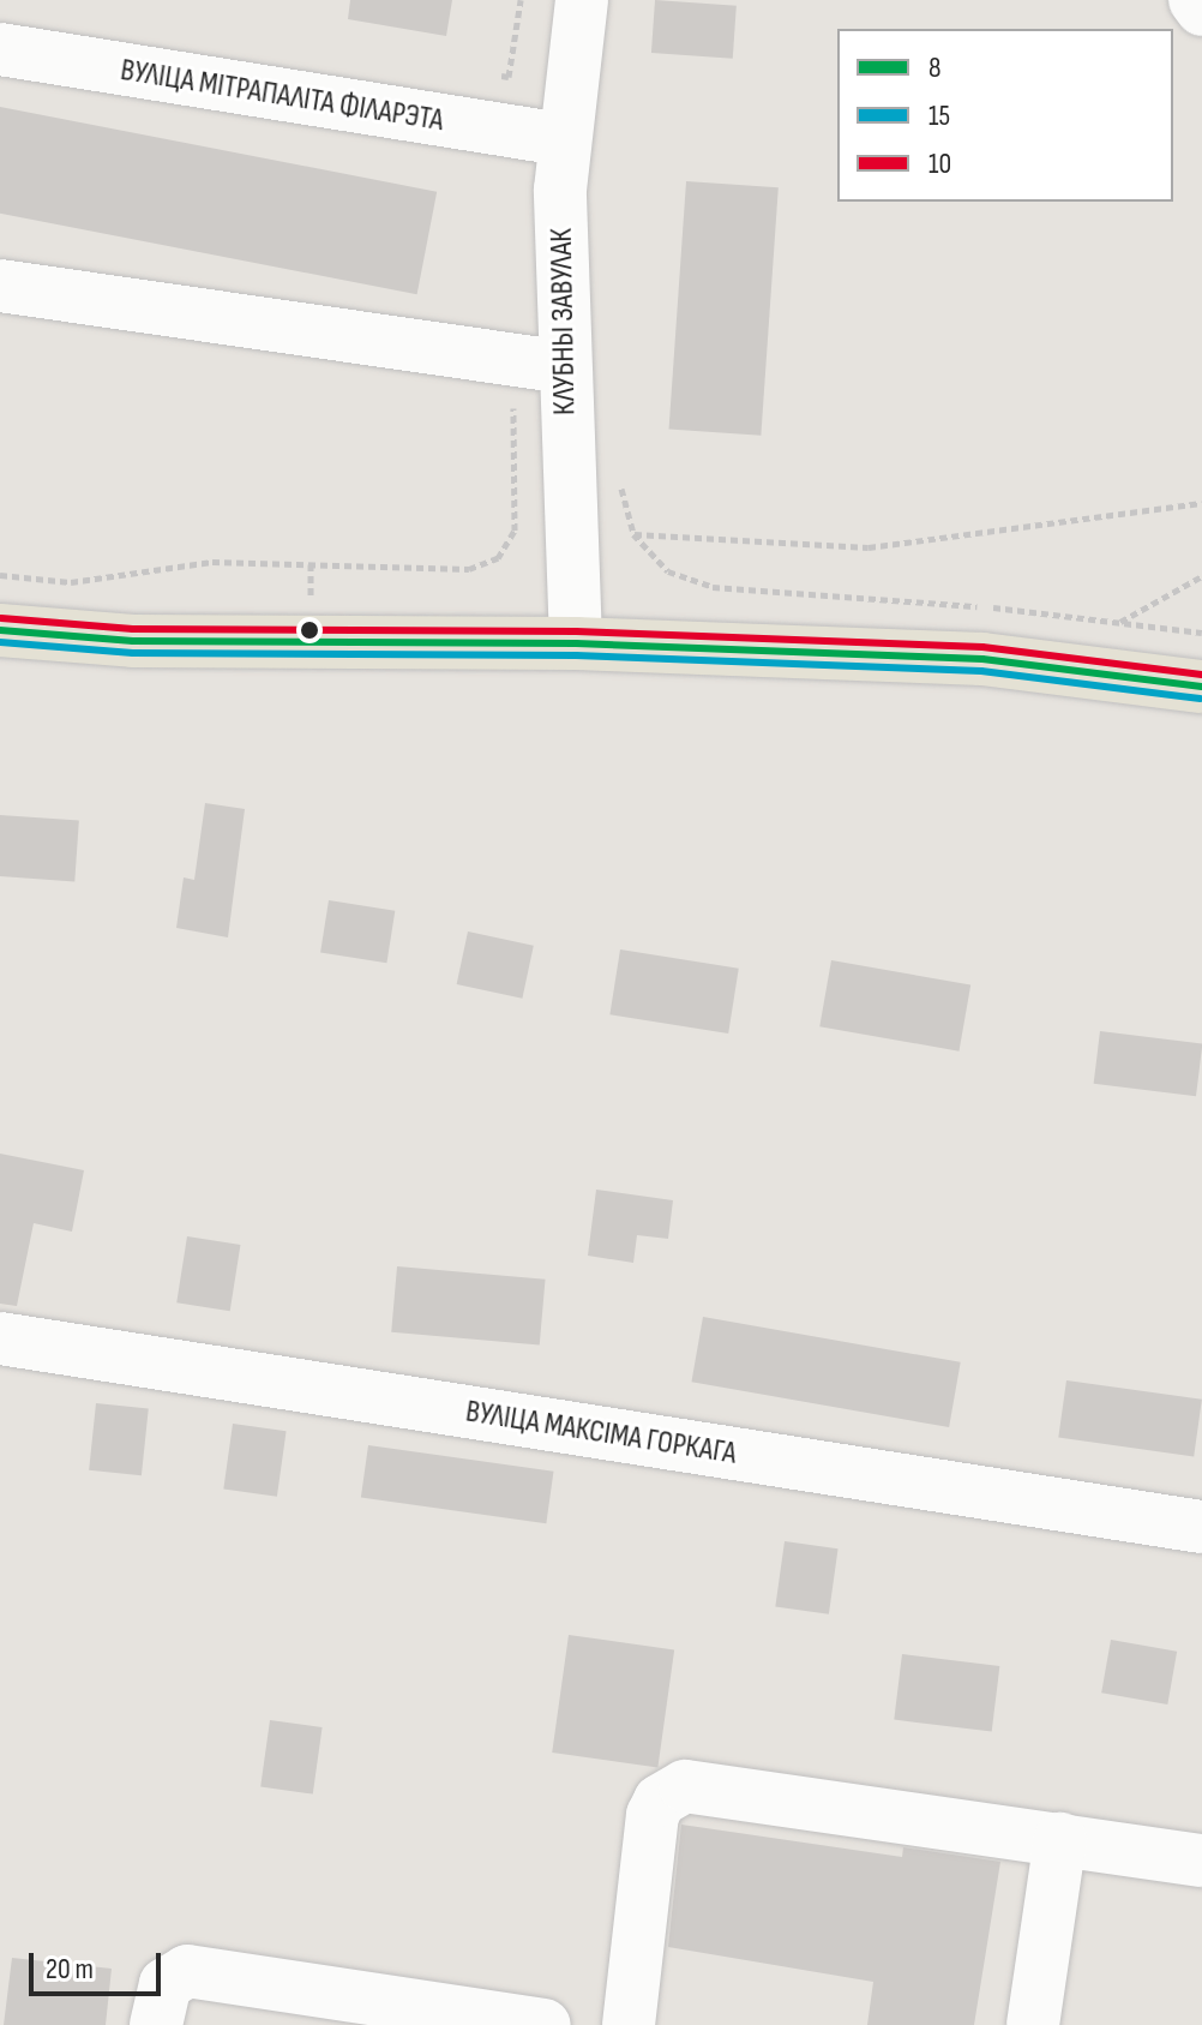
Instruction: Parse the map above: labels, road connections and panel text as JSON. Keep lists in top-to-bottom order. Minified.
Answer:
{"streets":{"street":["ВУЛІЦА МІТРАПАЛІТА ФІЛАРЭТА","КЛУБНЫ ЗАВУЛАК","ВУЛІЦА МАКСІМА ГОРКАГА"]},"crossings":[["ВУЛІЦА МІТРАПАЛІТА ФІЛАРЭТА","КЛУБНЫ ЗАВУЛАК"]],"lines":["transit line 10","transit line 8","transit line 15"],"legend":["8","15","10"],"scale_bar":"20 m"}
